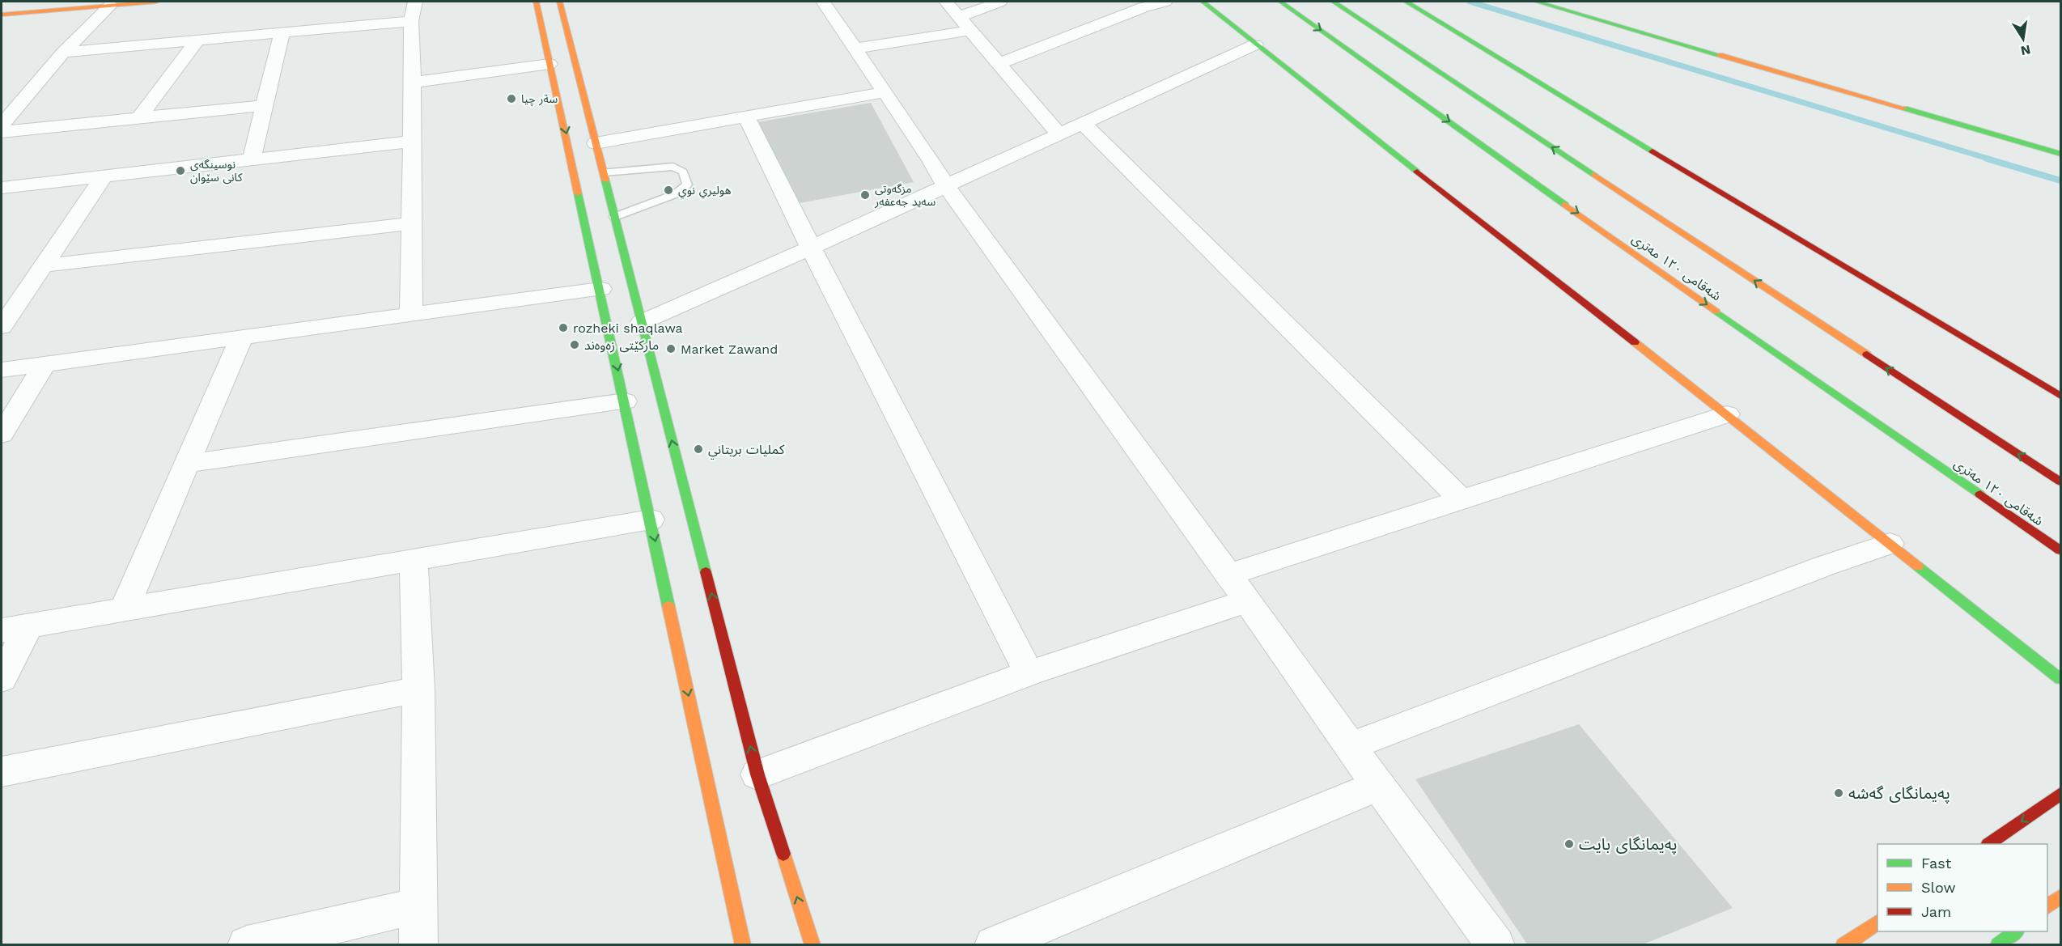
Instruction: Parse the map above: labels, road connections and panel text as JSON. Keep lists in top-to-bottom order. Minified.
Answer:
{"streets":{"main road":["شەقامی ١٢٠ مەتری"]},"places":["سةر چيا","نوسینگەی کانی سێوان","هوليري نوي","مزگەوتی سەید جەعفەر","rozheki shaqlawa","مارکێتی زەوەند","Market Zawand","كمليات بريتاني","پەیمانگای گەشە","پەیمانگای بایت"],"legend":["Fast","Slow","Jam"],"north":"bottom"}
